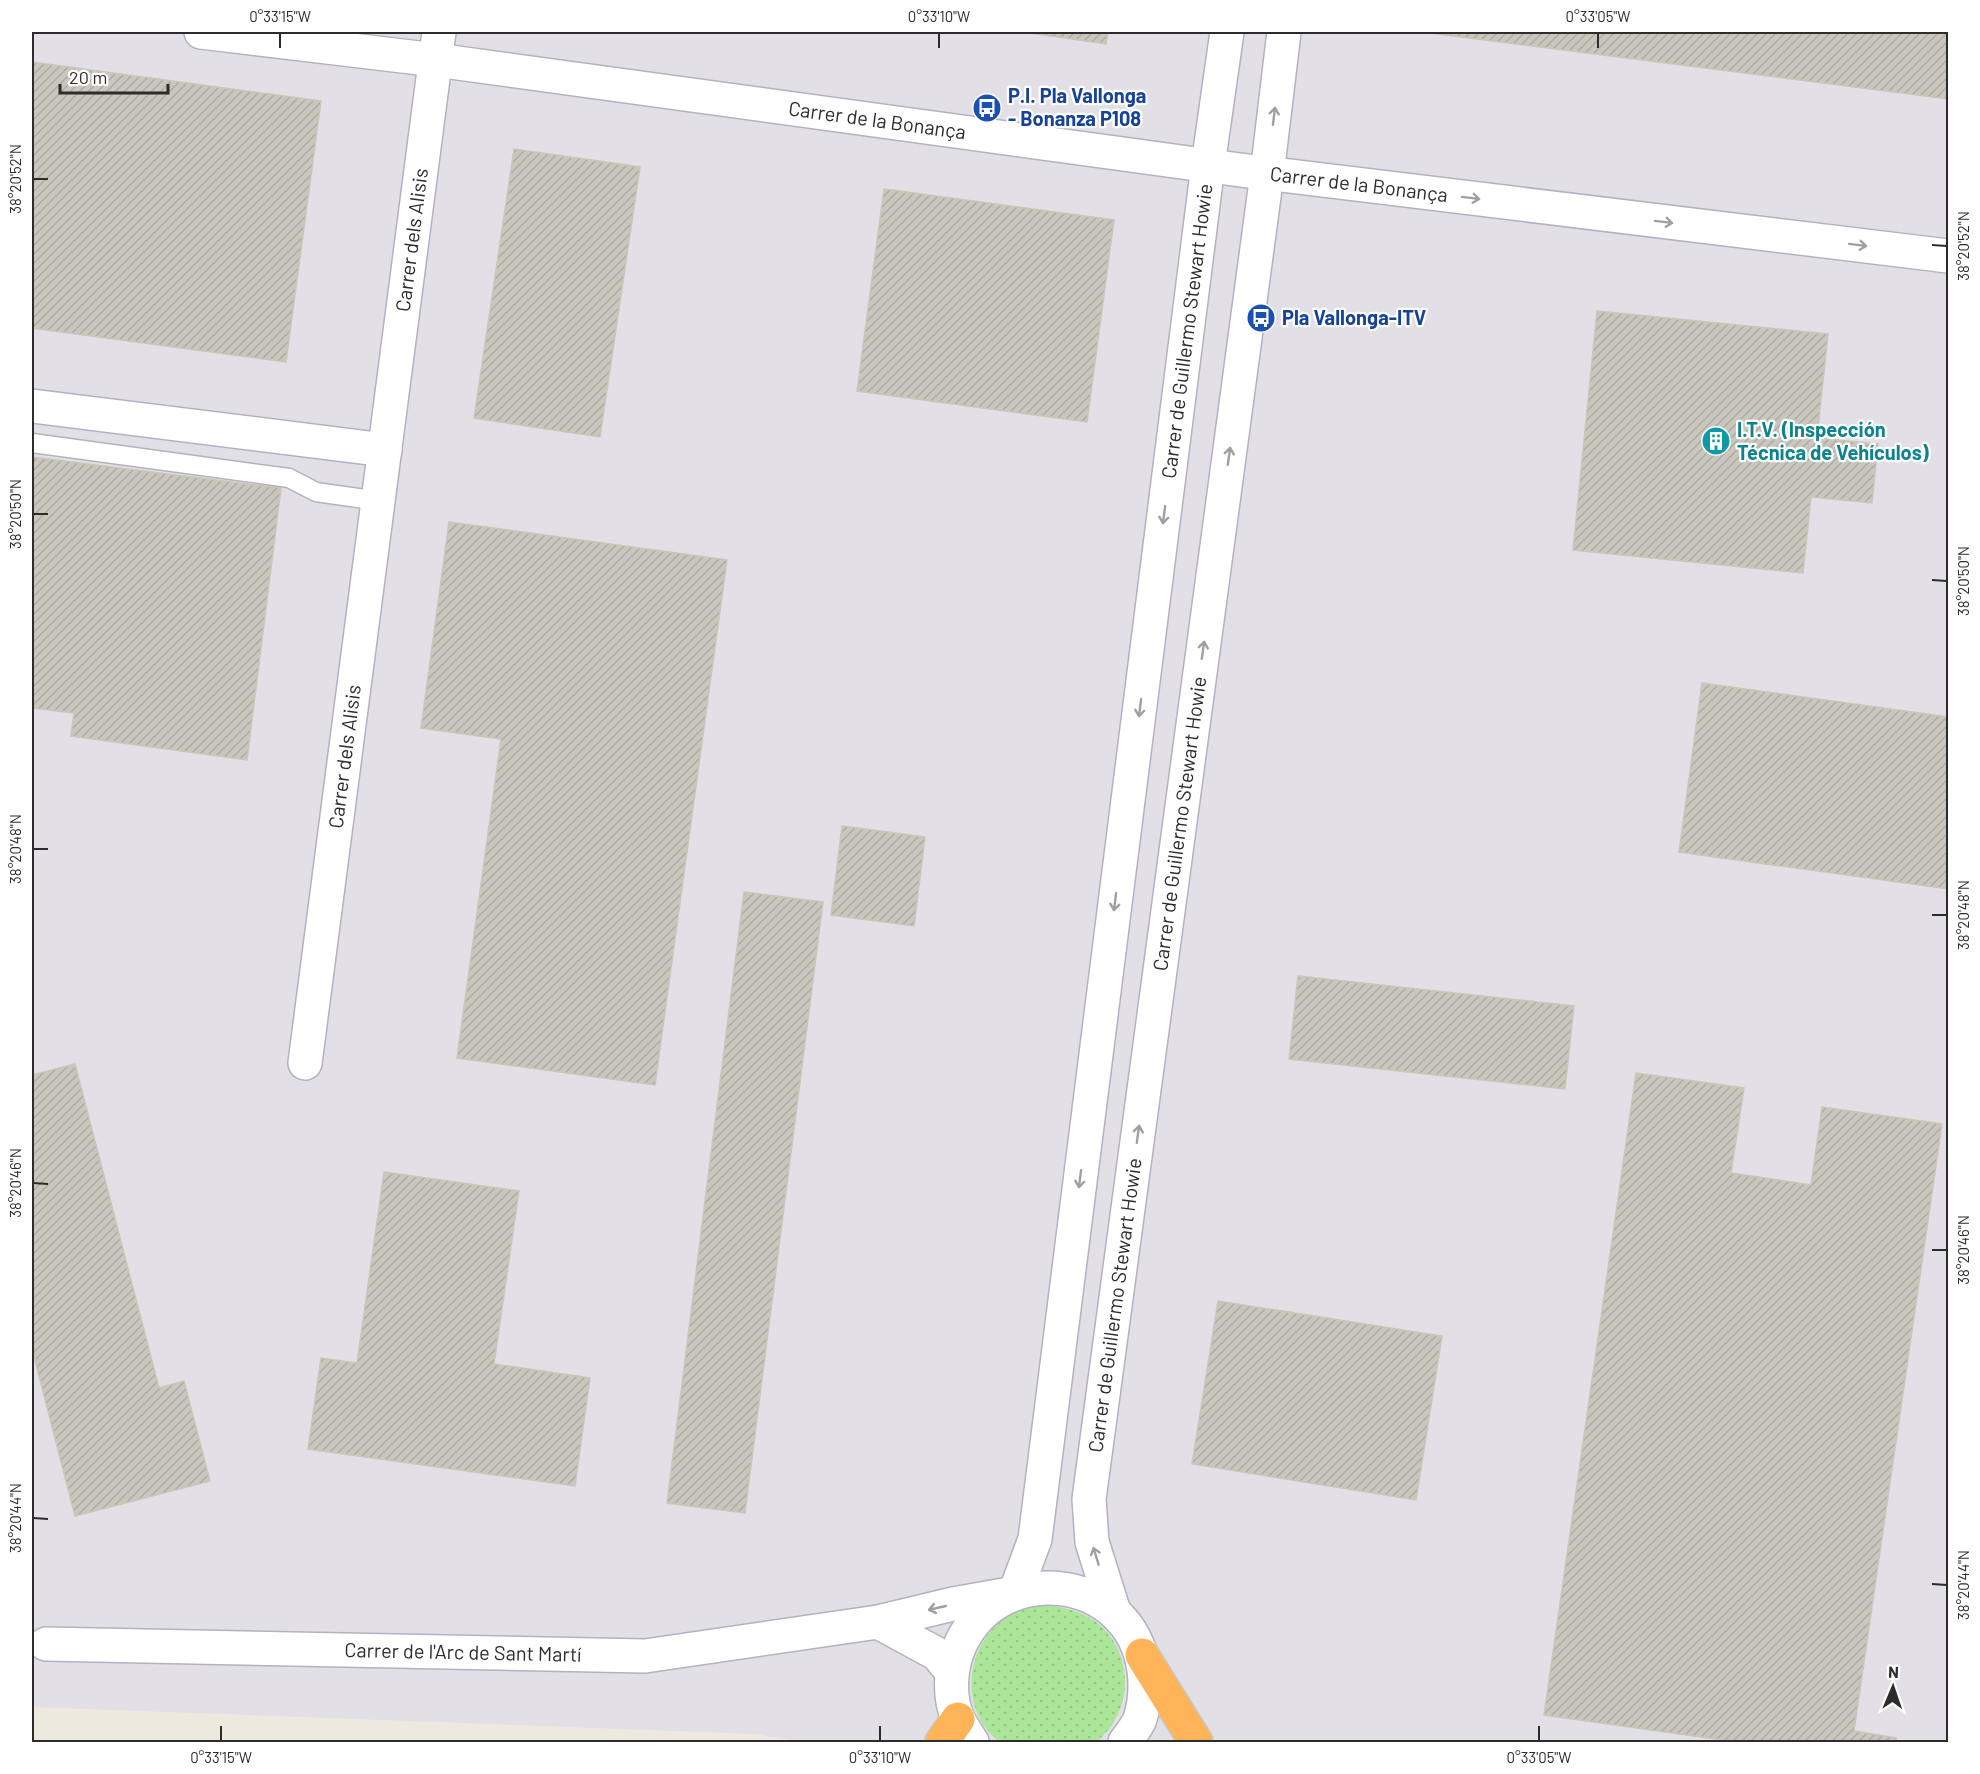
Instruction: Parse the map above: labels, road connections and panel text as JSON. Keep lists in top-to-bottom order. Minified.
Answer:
{"streets":{"street":["Carrer de la Bonança","Carrer dels Alisis","Carrer de Guillermo Stewart Howie","Carrer de l'Arc de Sant Martí"]},"crossings":[["Carrer de la Bonança","Carrer dels Alisis"],["Carrer de la Bonança","Carrer de Guillermo Stewart Howie"],["Carrer de Guillermo Stewart Howie","Carrer de l'Arc de Sant Martí"]],"one_way":["Carrer de la Bonança"],"places":{"bus stop":["P.I. Pla Vallonga - Bonanza P108","Pla Vallonga-ITV"],"building":["I.T.V. (Inspección Técnica de Vehículos)"]},"scale_bar":"20 m","north":"top","coordinates":["0°33'15\"W","0°33'10\"W","0°33'05\"W","38°20'52\"N","38°20'50\"N","38°20'48\"N","38°20'46\"N","38°20'44\"N"]}
